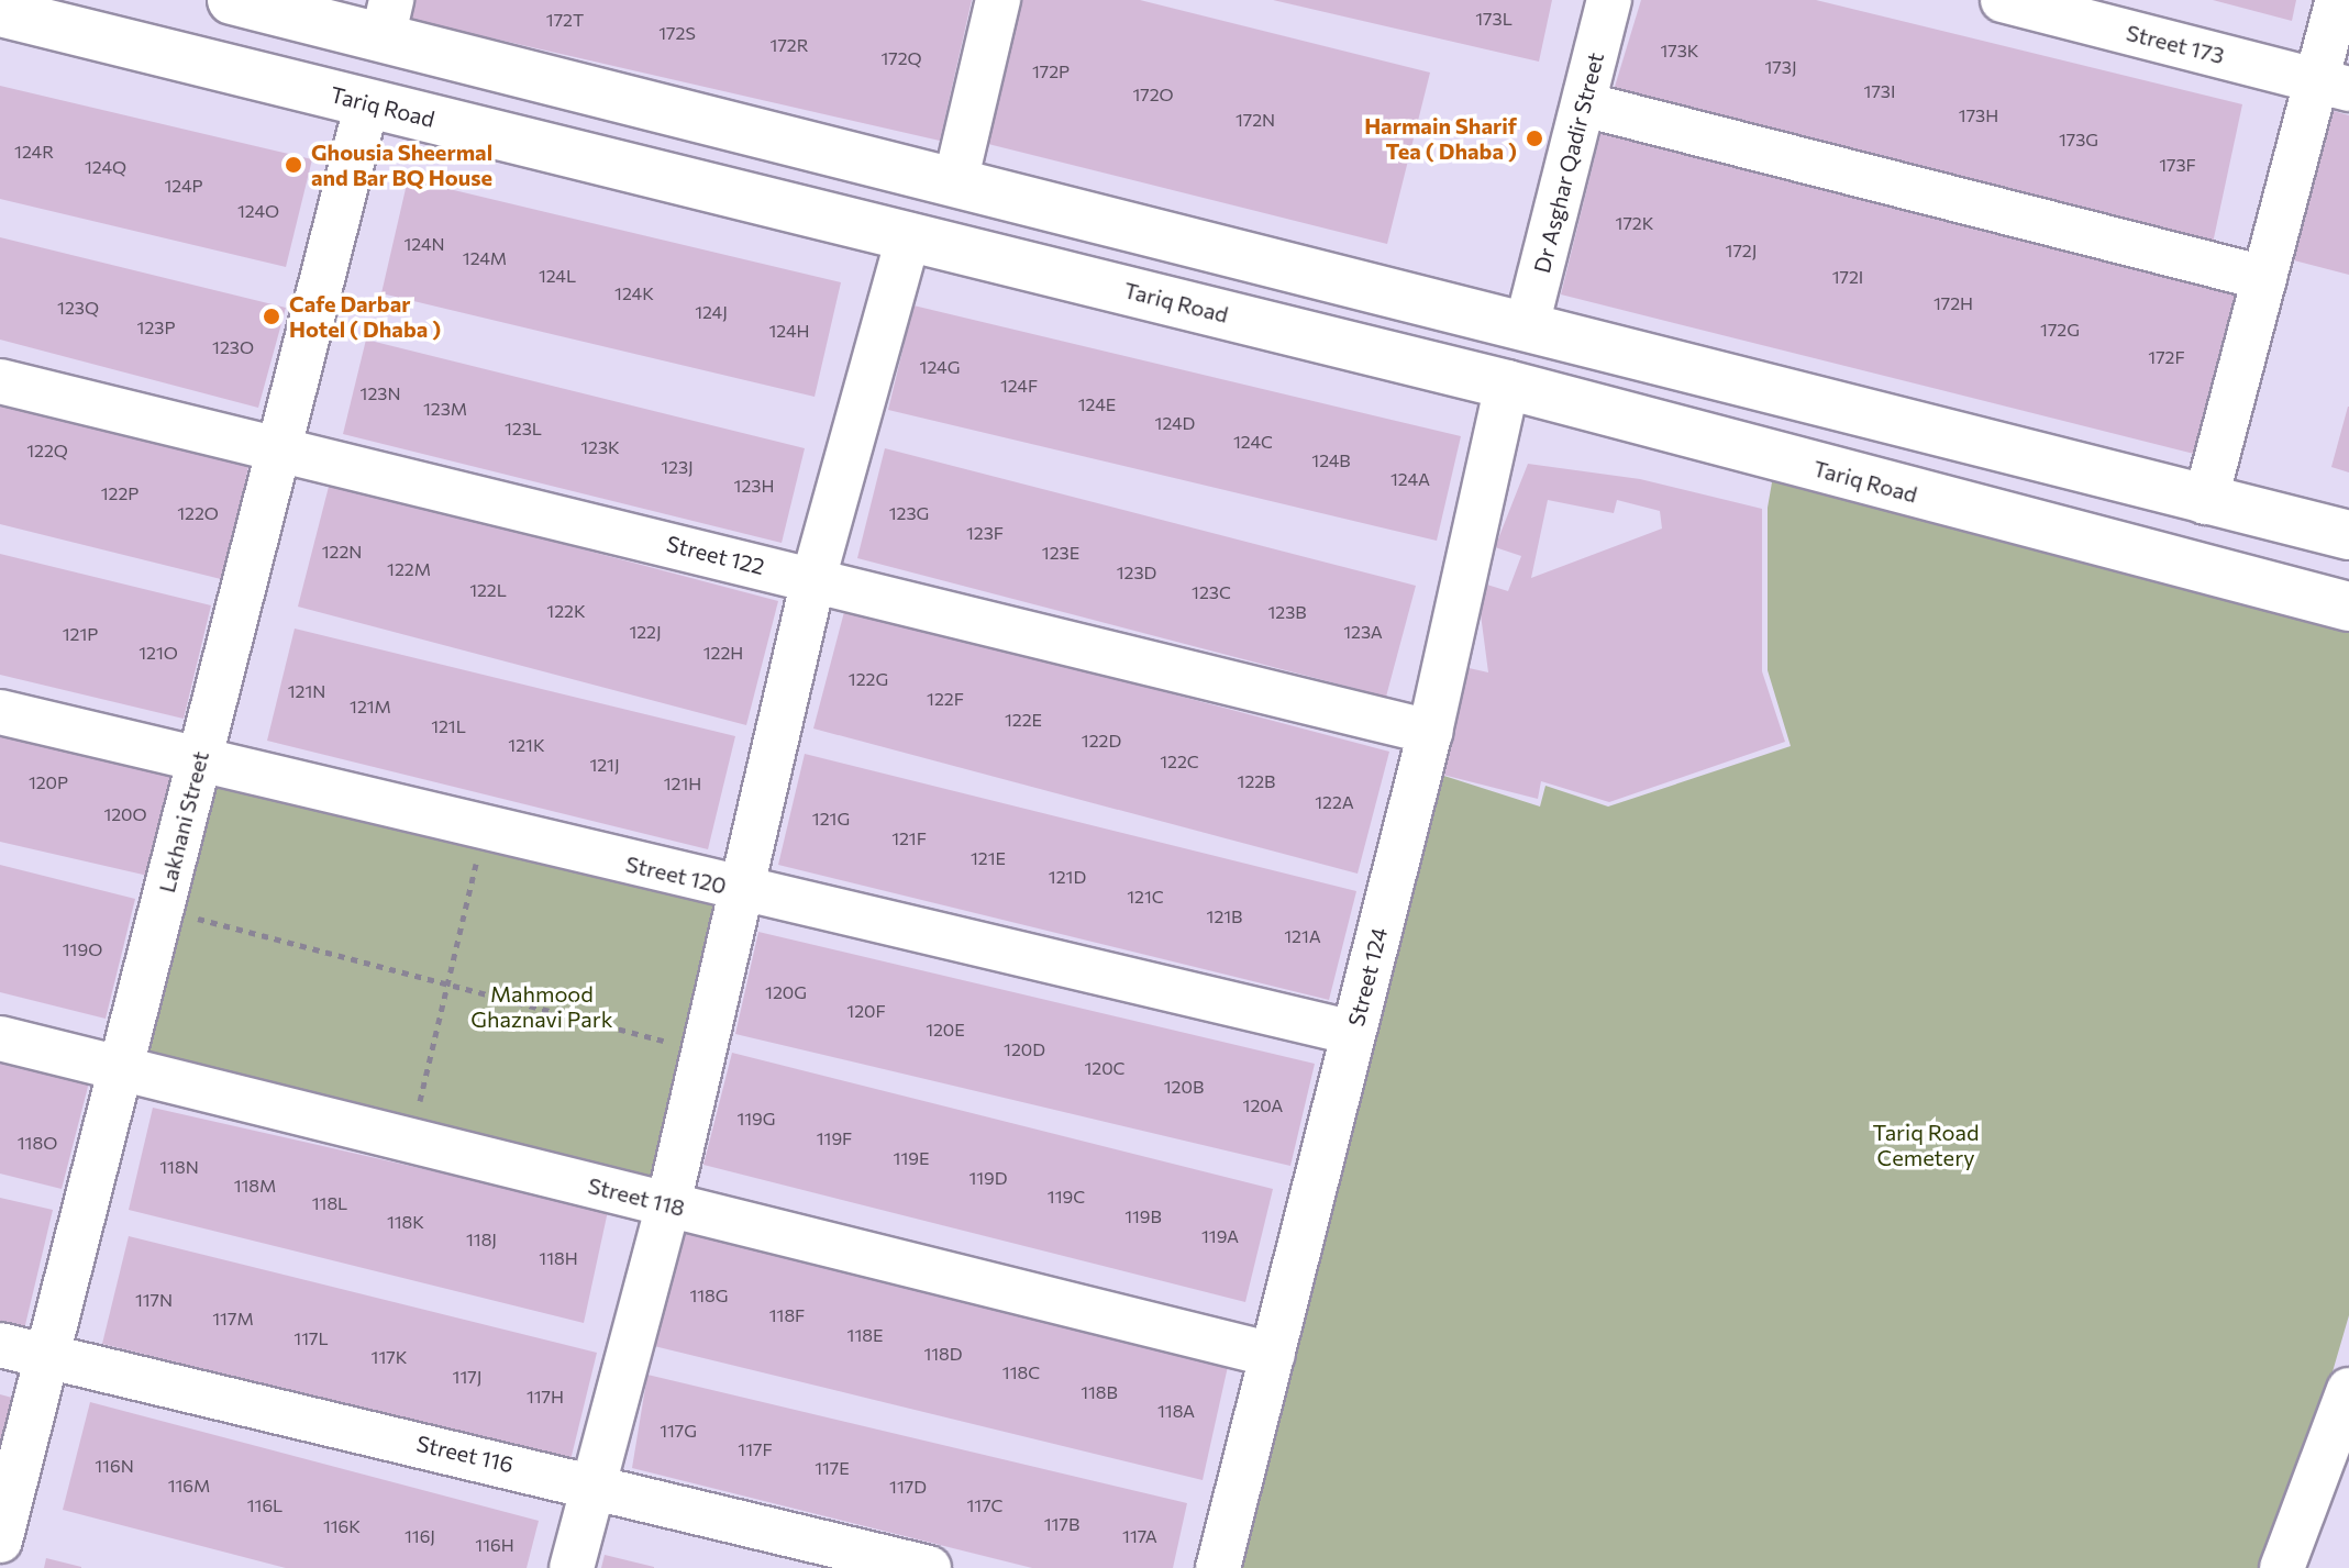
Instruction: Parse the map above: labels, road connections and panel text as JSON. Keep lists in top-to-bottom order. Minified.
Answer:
{"streets":{"main road":["Tariq Road"],"street":["Street 173","Dr Asghar Qadir Street","Street 122","Lakhani Street","Street 120","Street 124","Street 118","Street 116"]},"crossings":[["Tariq Road","Lakhani Street"],["Tariq Road","Street 124"],["Street 122","Lakhani Street"],["Street 122","Street 124"],["Lakhani Street","Street 120"],["Lakhani Street","Street 118"],["Lakhani Street","Street 116"],["Street 120","Street 124"],["Street 124","Street 118"]],"parks":["Mahmood Ghaznavi Park","Tariq Road Cemetery"],"places":["Harmain Sharif Tea ( Dhaba )","Ghousia Sheermal and Bar BQ House","Cafe Darbar Hotel ( Dhaba )"],"house_numbers":["173L","172T","172S","172R","173K","172Q","173J","172P","173I","172O","173H","172N","173G","124R","173F","124Q","124P","124O","172K","124N","172J","124M","124L","172I","124K","172H","123Q","124J","123P","172G","124H","123O","172F","124G","124F","123N","124E","123M","124D","123L","124C","123K","122Q","124B","123J","124A","123H","122P","122O","123G","123F","122N","123E","122M","123D","122L","123C","122K","123B","122J","123A","121P","121O","122H","122G","121N","122F","121M","122E","121L","122D","121K","122C","121J","122B","120P","121H","122A","120O","121G","121F","121E","121D","121C","121B","121A","119O","120G","120F","120E","120D","120C","120B","120A","119G","119F","118O","119E","118N","119D","118M","119C","118L","119B","118K","119A","118J","118H","118G","117N","118F","117M","118E","117L","118D","117K","118C","117J","118B","117H","118A","117G","117F","116N","117E","116M","117D","116L","117C","117B","116K","116J","117A","116H"]}
